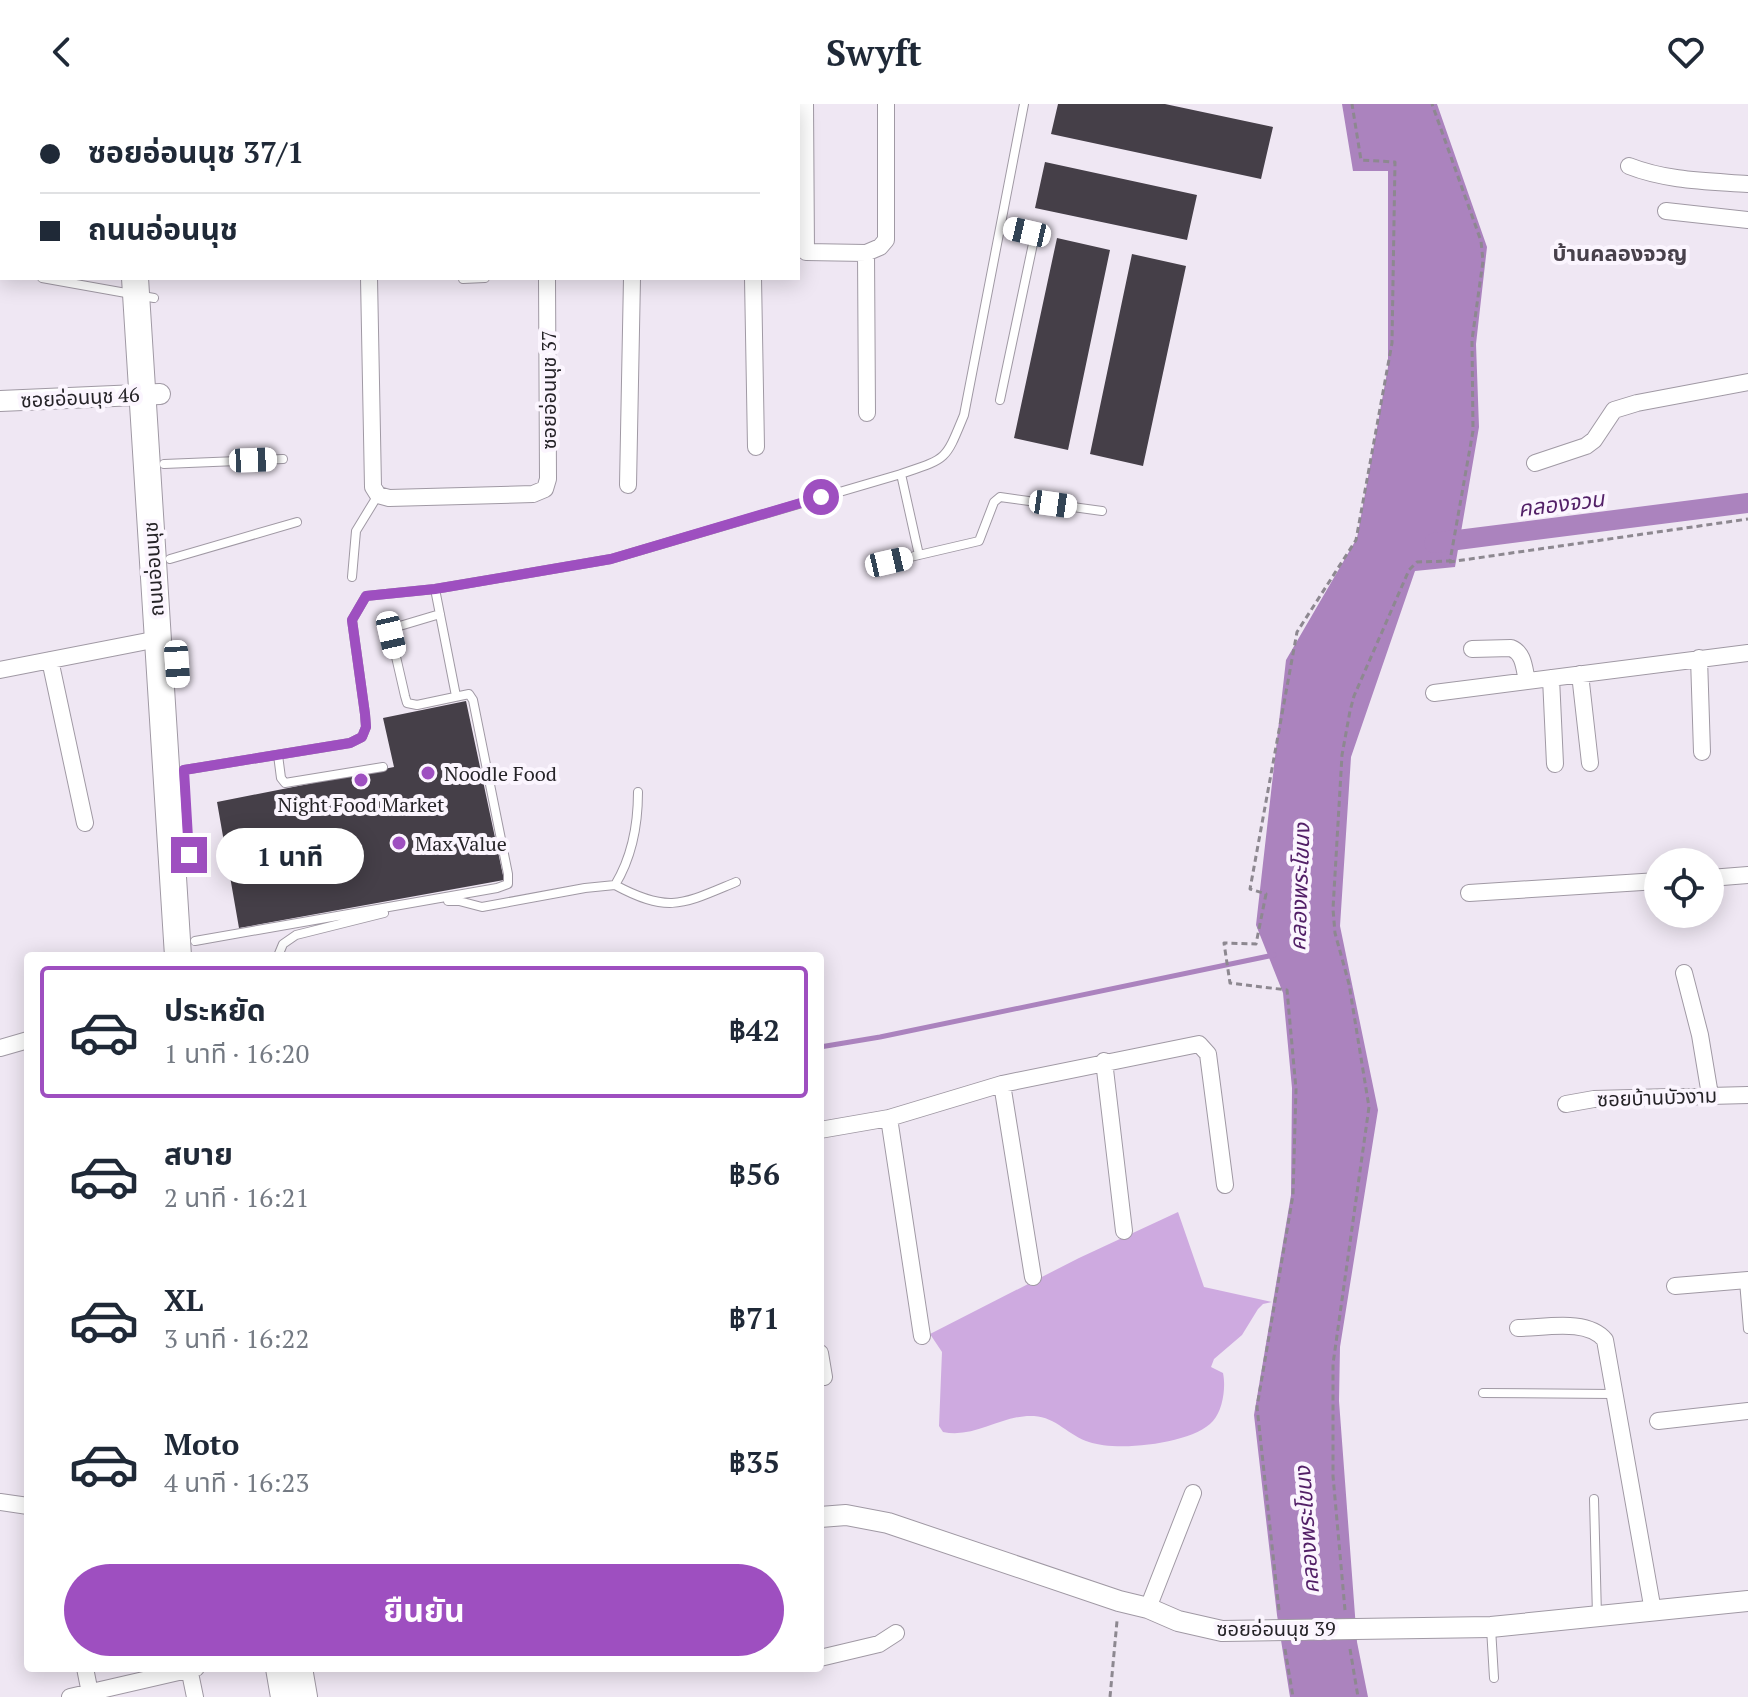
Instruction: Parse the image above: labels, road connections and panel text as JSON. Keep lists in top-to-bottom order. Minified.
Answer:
{"streets":{"main road":["ถนนอ่อนนุช"],"street":["ซอยอ่อนนุช 37","ซอยอ่อนนุช 46","ซอยบ้านบัวงาม","ซอยอ่อนนุช 39"]},"crossings":[["ซอยอ่อนนุช 46","ถนนอ่อนนุช"]],"districts":["บ้านคลองจวญ"],"water":["คลองจวน","คลองพระโขนง"],"places":["Noodle Food","Night Food Market","Max Value"],"page":{"header":"Swyft","banner":["ซอยอ่อนนุช 37/1","ถนนอ่อนนุช"],"bubble":"1 นาที","list":[{"name":"ประหยัด","note":"1 นาที · 16:20","value":"฿42"},{"name":"สบาย","note":"2 นาที · 16:21","value":"฿56"},{"name":"XL","note":"3 นาที · 16:22","value":"฿71"},{"name":"Moto","note":"4 นาที · 16:23","value":"฿35"}],"buttons":"ยืนยัน"}}
